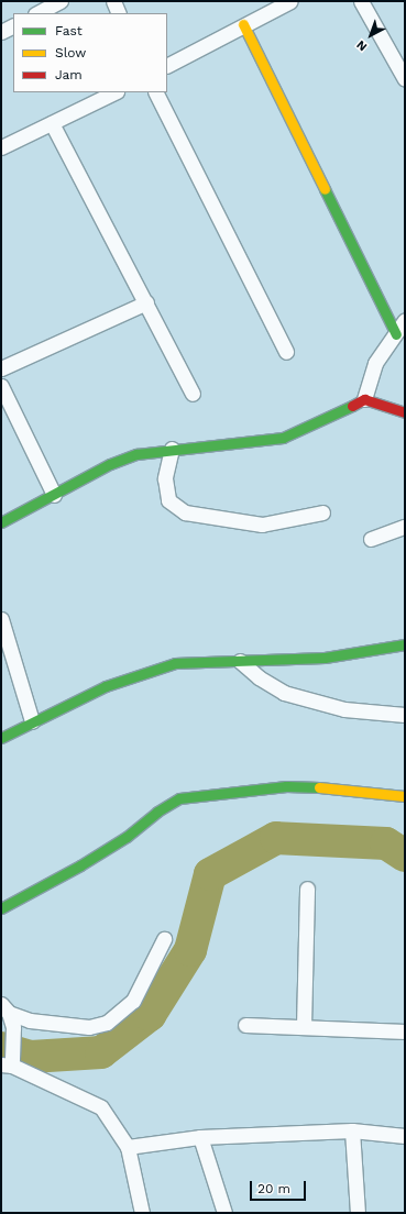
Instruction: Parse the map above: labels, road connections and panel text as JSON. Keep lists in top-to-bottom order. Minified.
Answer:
{"legend":["Fast","Slow","Jam"],"scale_bar":"20 m","north":"bottom left"}
